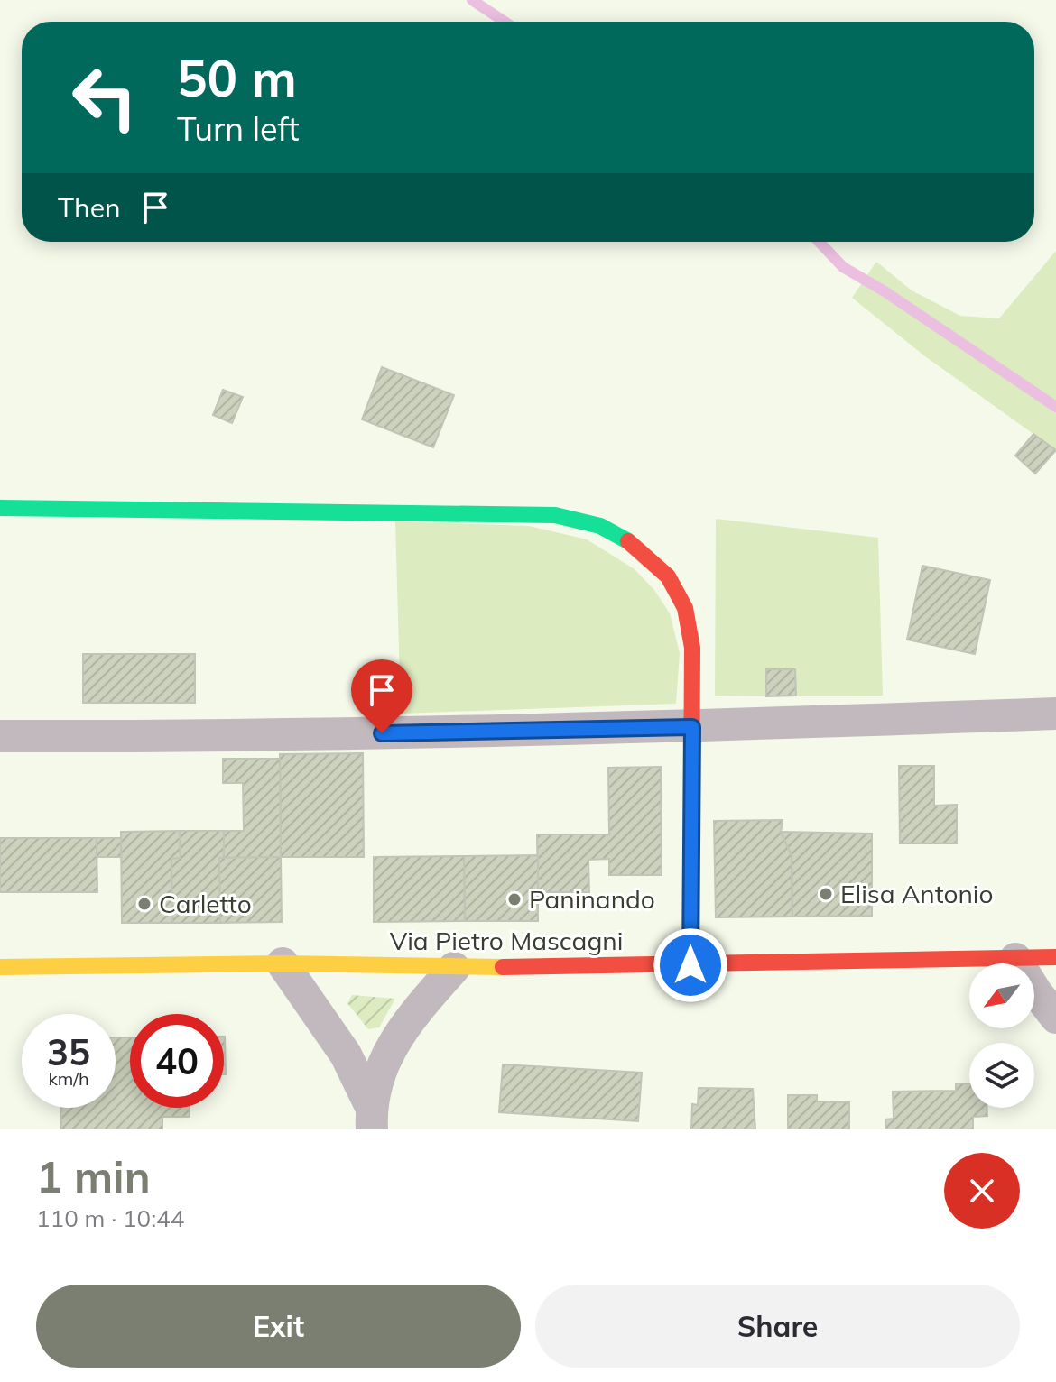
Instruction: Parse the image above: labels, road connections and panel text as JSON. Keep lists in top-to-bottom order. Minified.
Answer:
{"streets":{"street":["Via Pietro Mascagni"]},"places":["Elisa Antonio","Paninando","Carletto"],"north":"bottom left","page":{"turn":["50 m","Turn left"],"then":"Then","speed":"35 km/h","limit":"40","heading":["1 min","110 m · 10:44"],"buttons":["Exit","Share"]}}
